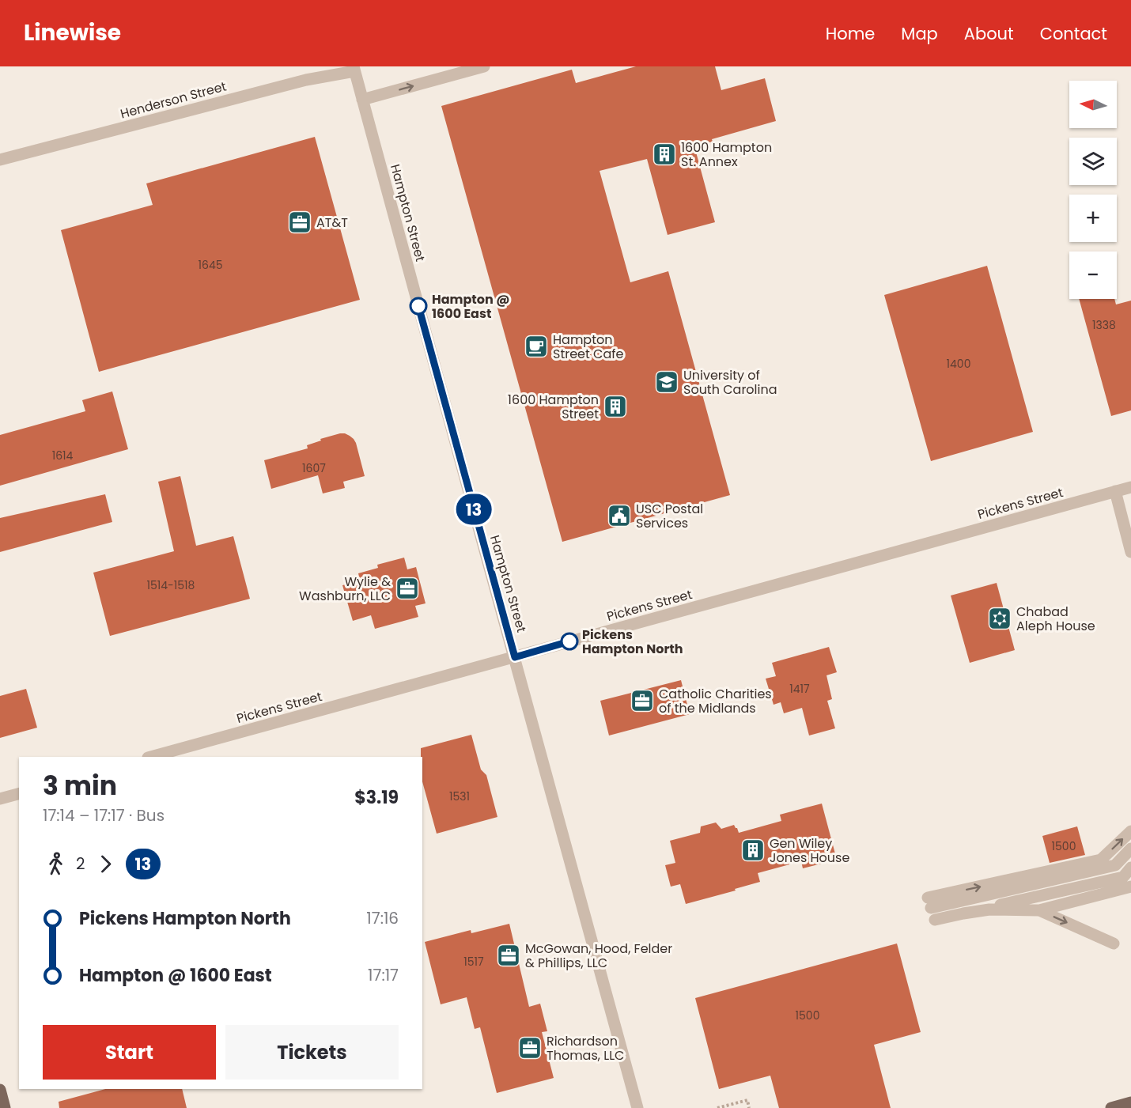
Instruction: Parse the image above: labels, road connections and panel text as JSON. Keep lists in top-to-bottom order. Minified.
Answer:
{"streets":{"street":["Henderson Street","Hampton Street","Pickens Street"]},"crossings":[["Henderson Street","Hampton Street"],["Hampton Street","Pickens Street"]],"places":{"building":["1600 Hampton St. Annex","1600 Hampton Street","Gen Wiley Jones House"],"office":["AT&T","Wylie & Washburn, LLC","Catholic Charities of the Midlands","McGowan, Hood, Felder & Phillips, LLC","Richardson Thomas, LLC"],"other":["Hampton @ 1600 East","Pickens Hampton North"],"cafe":["Hampton Street Cafe"],"school or university":["University of South Carolina"],"public building":["USC Postal Services"],"synagogue":["Chabad Aleph House"]},"lines":["bus line 13"],"house_numbers":["1645","1338","1400","1614","1607","1514-1518","1417","1531","1500","1517","1500"],"north":"left","page":{"header":"Linewise","nav":["Home","Map","About","Contact"],"on_map":"13","map_buttons":["+","−"],"heading":["3 min","17:14 – 17:17 · Bus","$3.19"],"legs":["2","13"],"list":[{"name":"Pickens Hampton North","value":"17:16"},{"name":"Hampton @ 1600 East","value":"17:17"}],"buttons":["Start","Tickets"]}}
